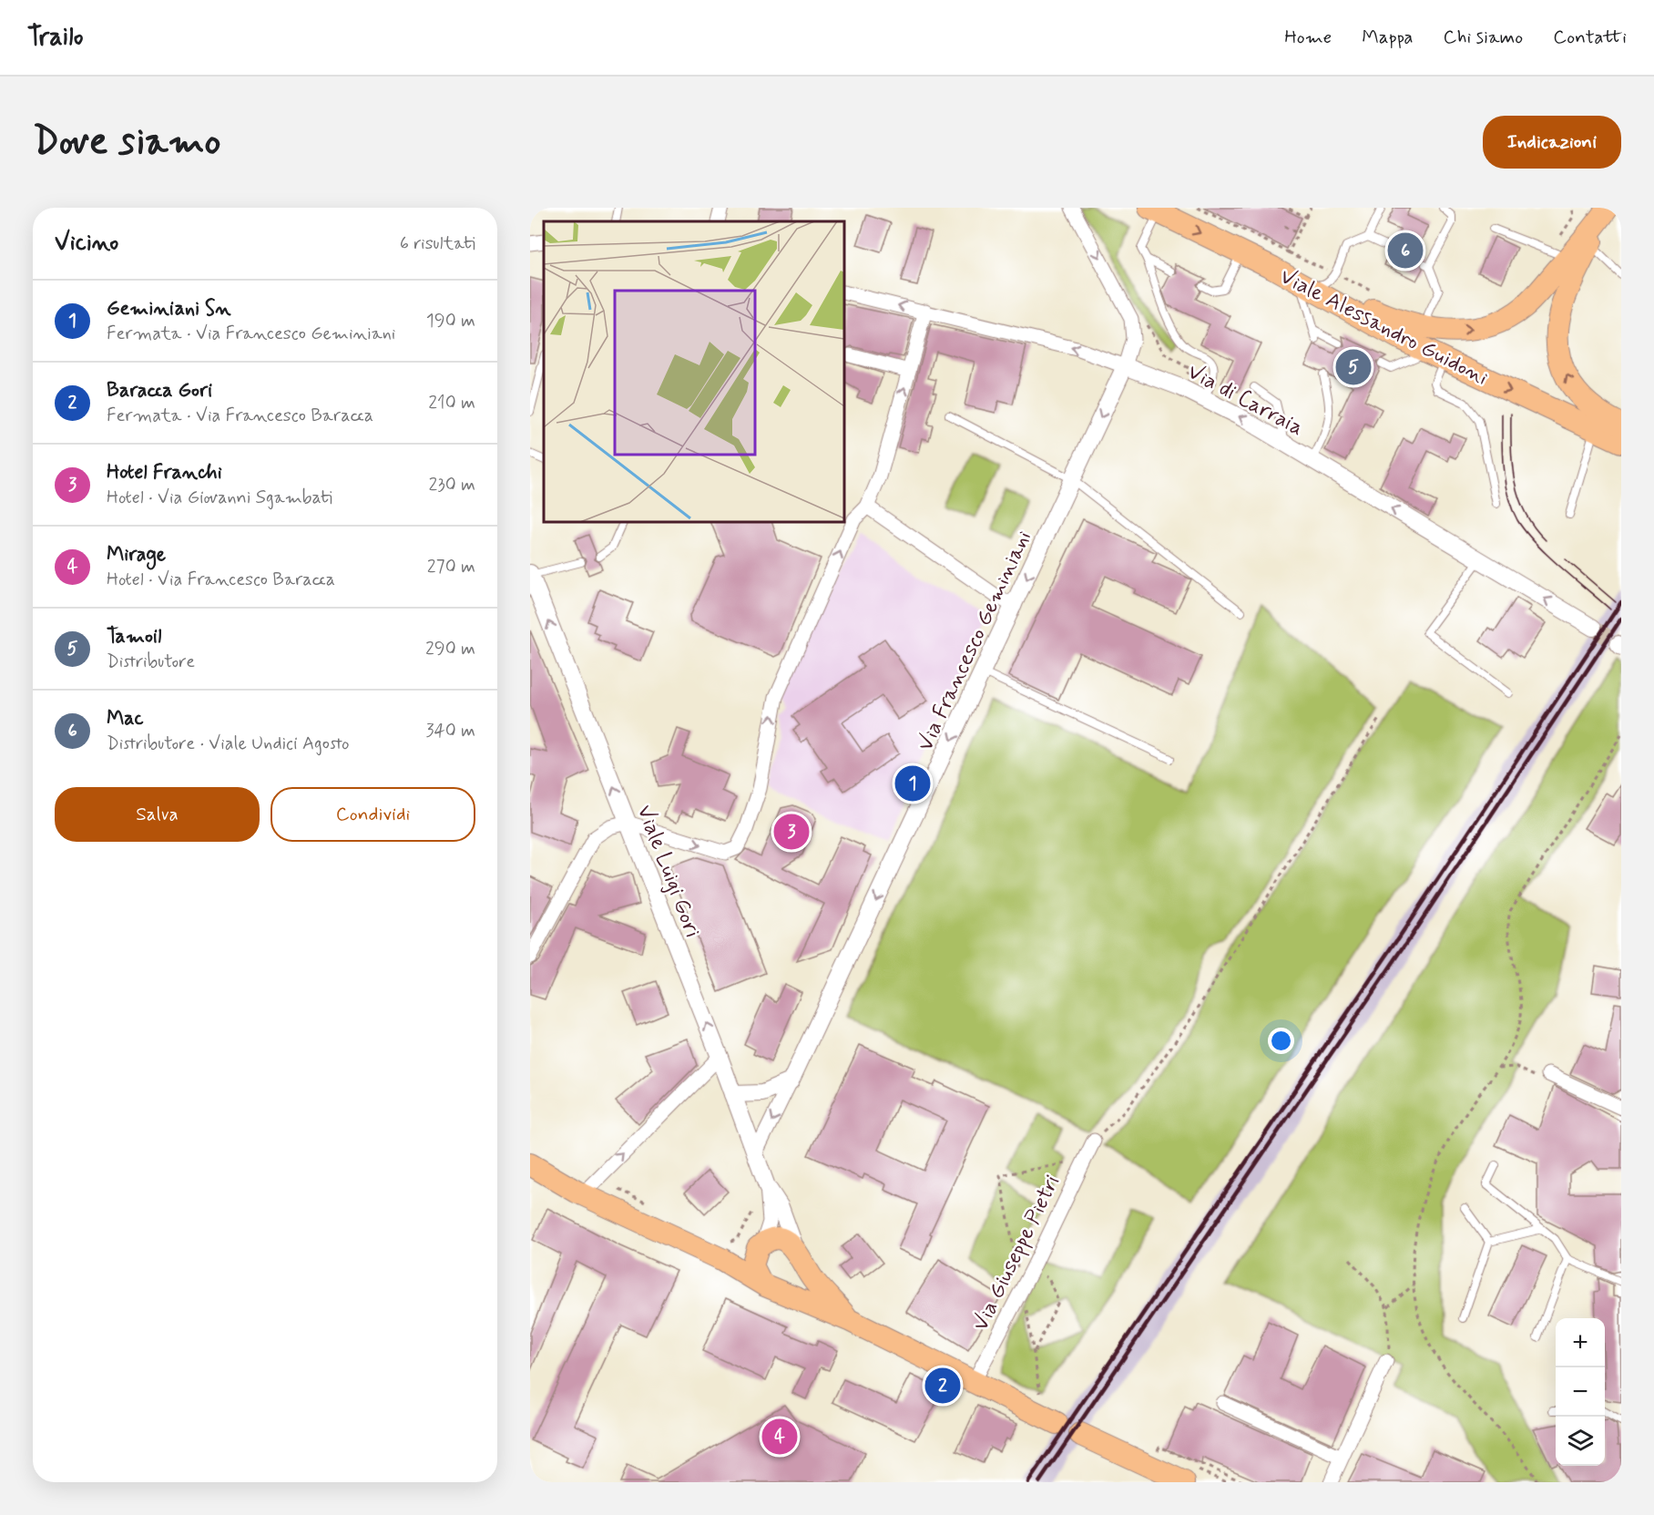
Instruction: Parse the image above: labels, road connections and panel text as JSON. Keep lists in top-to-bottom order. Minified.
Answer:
{"streets":{"main road":["Viale Alessandro Guidoni"],"street":["Via di Carraia","Via Francesco Geminiani","Viale Luigi Gori","Via Giuseppe Pietri"]},"crossings":[["Via di Carraia","Via Francesco Geminiani"],["Via Francesco Geminiani","Viale Luigi Gori"]],"one_way":["Viale Alessandro Guidoni","Via di Carraia","Via Francesco Geminiani","Viale Luigi Gori"],"page":{"header":"Trailo","nav":["Home","Mappa","Chi siamo","Contatti"],"buttons":["Indicazioni",["Salva","Condividi"]],"title":"Dove siamo","heading":["Vicino","6 risultati"],"pins":["6","5","1","3","2","4"],"list":[{"mark":"1","name":"Geminiani Sn","note":"Fermata · Via Francesco Geminiani","value":"190 m"},{"mark":"2","name":"Baracca Gori","note":"Fermata · Via Francesco Baracca","value":"210 m"},{"mark":"3","name":"Hotel Franchi","note":"Hotel · Via Giovanni Sgambati","value":"230 m"},{"mark":"4","name":"Mirage","note":"Hotel · Via Francesco Baracca","value":"270 m"},{"mark":"5","name":"Tamoil","note":"Distributore","value":"290 m"},{"mark":"6","name":"Mac","note":"Distributore · Viale Undici Agosto","value":"340 m"}],"map_buttons":["+","−"]}}
